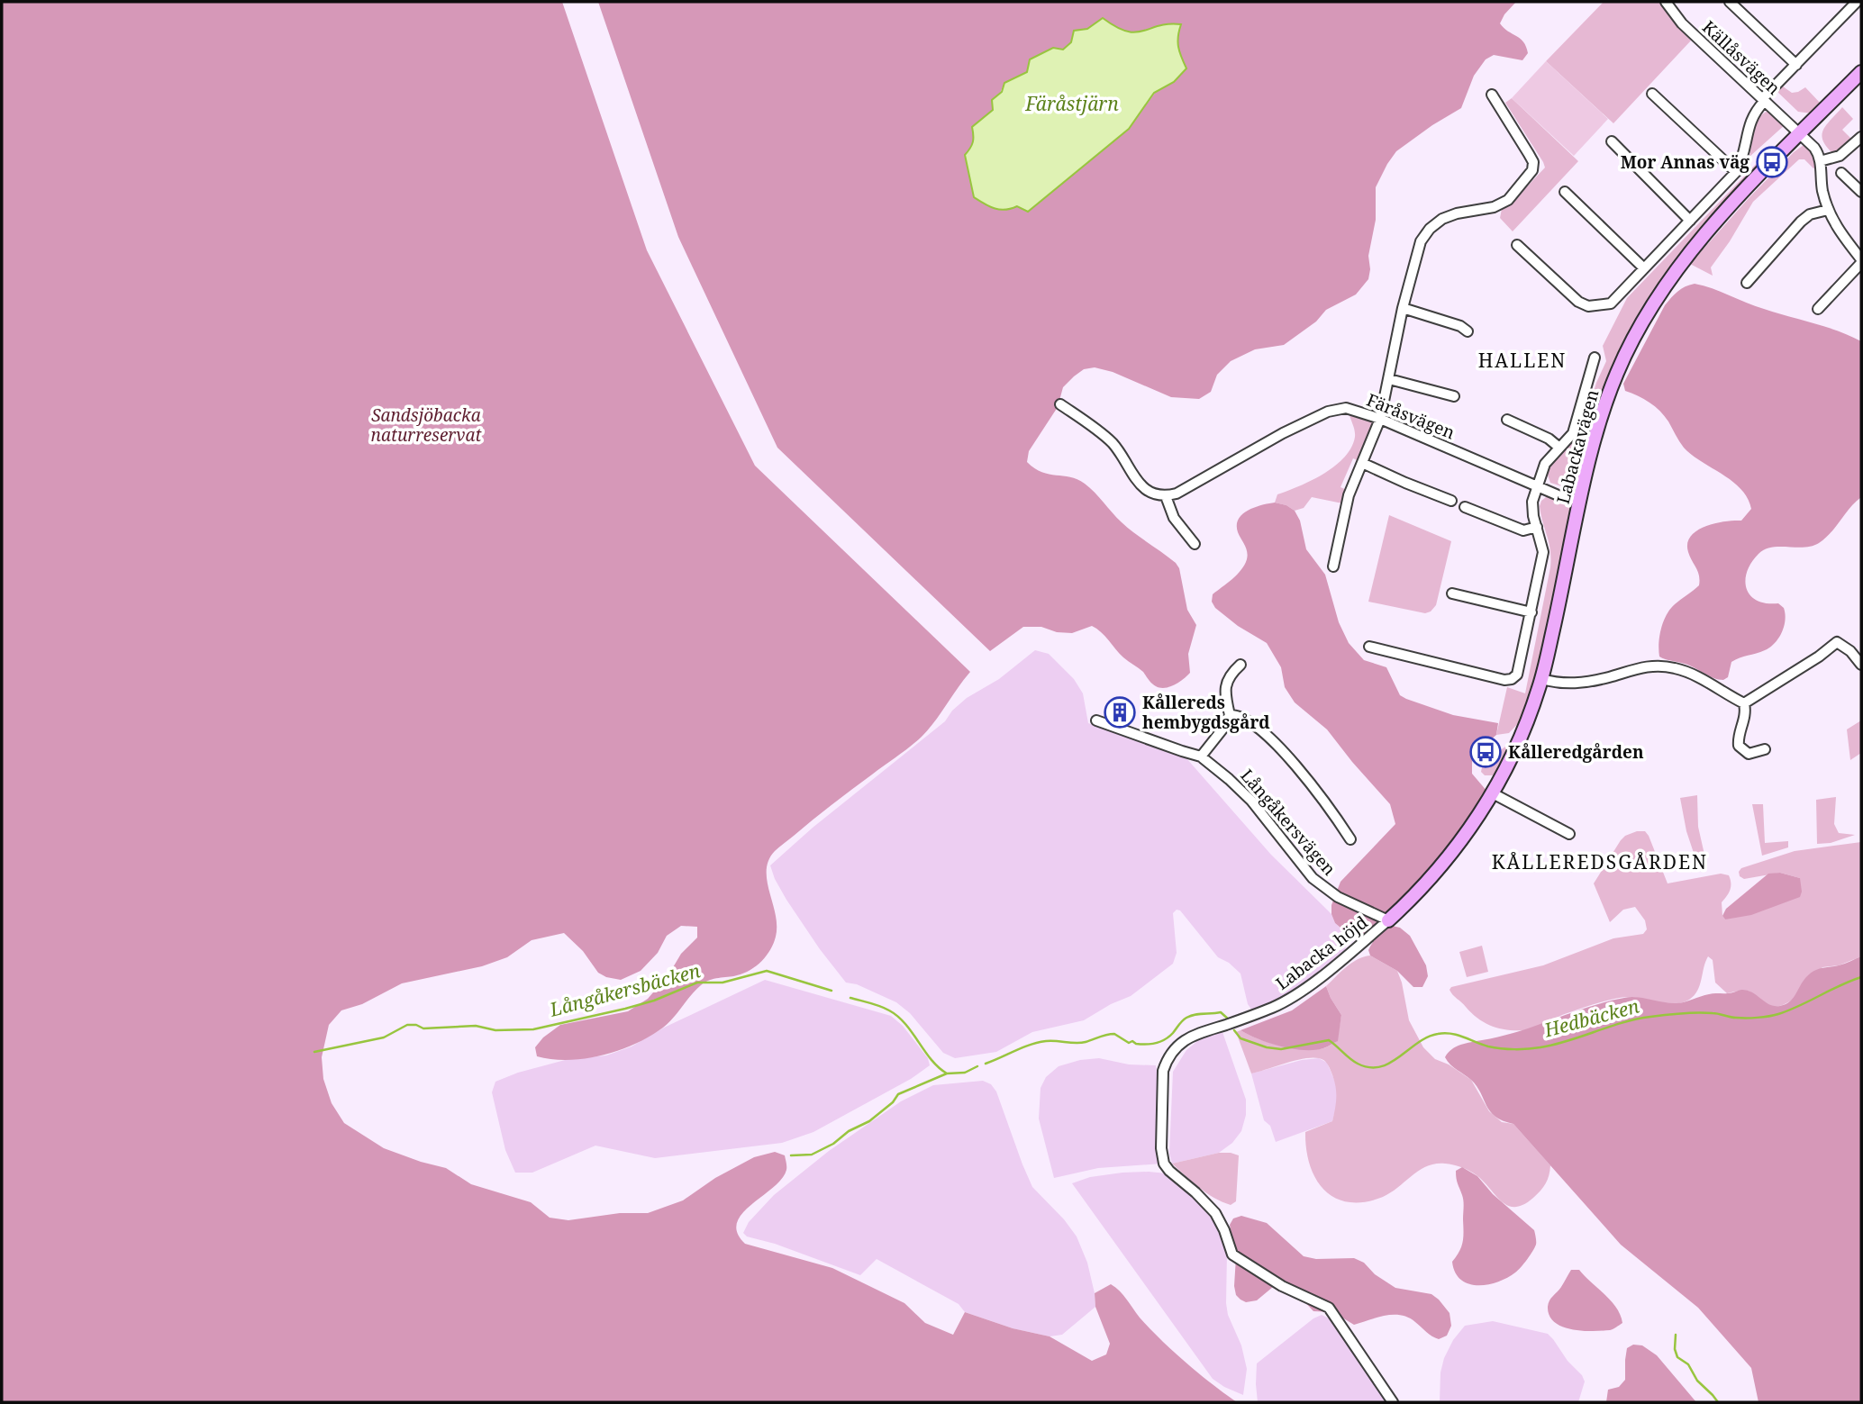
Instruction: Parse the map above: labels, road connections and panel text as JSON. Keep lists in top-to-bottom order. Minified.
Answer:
{"streets":{"street":["Källåsvägen","Färåsvägen","Labackavägen","Långåkersvägen","Labacka höjd"]},"crossings":[["Källåsvägen","Labackavägen"],["Färåsvägen","Labackavägen"],["Labackavägen","Långåkersvägen"],["Labackavägen","Labacka höjd"],["Långåkersvägen","Labacka höjd"]],"districts":["HALLEN","KÅLLEREDSGÅRDEN"],"water":["Färåstjärn","Långåkersbäcken","Hedbäcken"],"parks":["Sandsjöbacka naturreservat"],"places":{"bus stop":["Mor Annas väg","Kålleredgården"],"building":["Kållereds hembygdsgård"]}}
